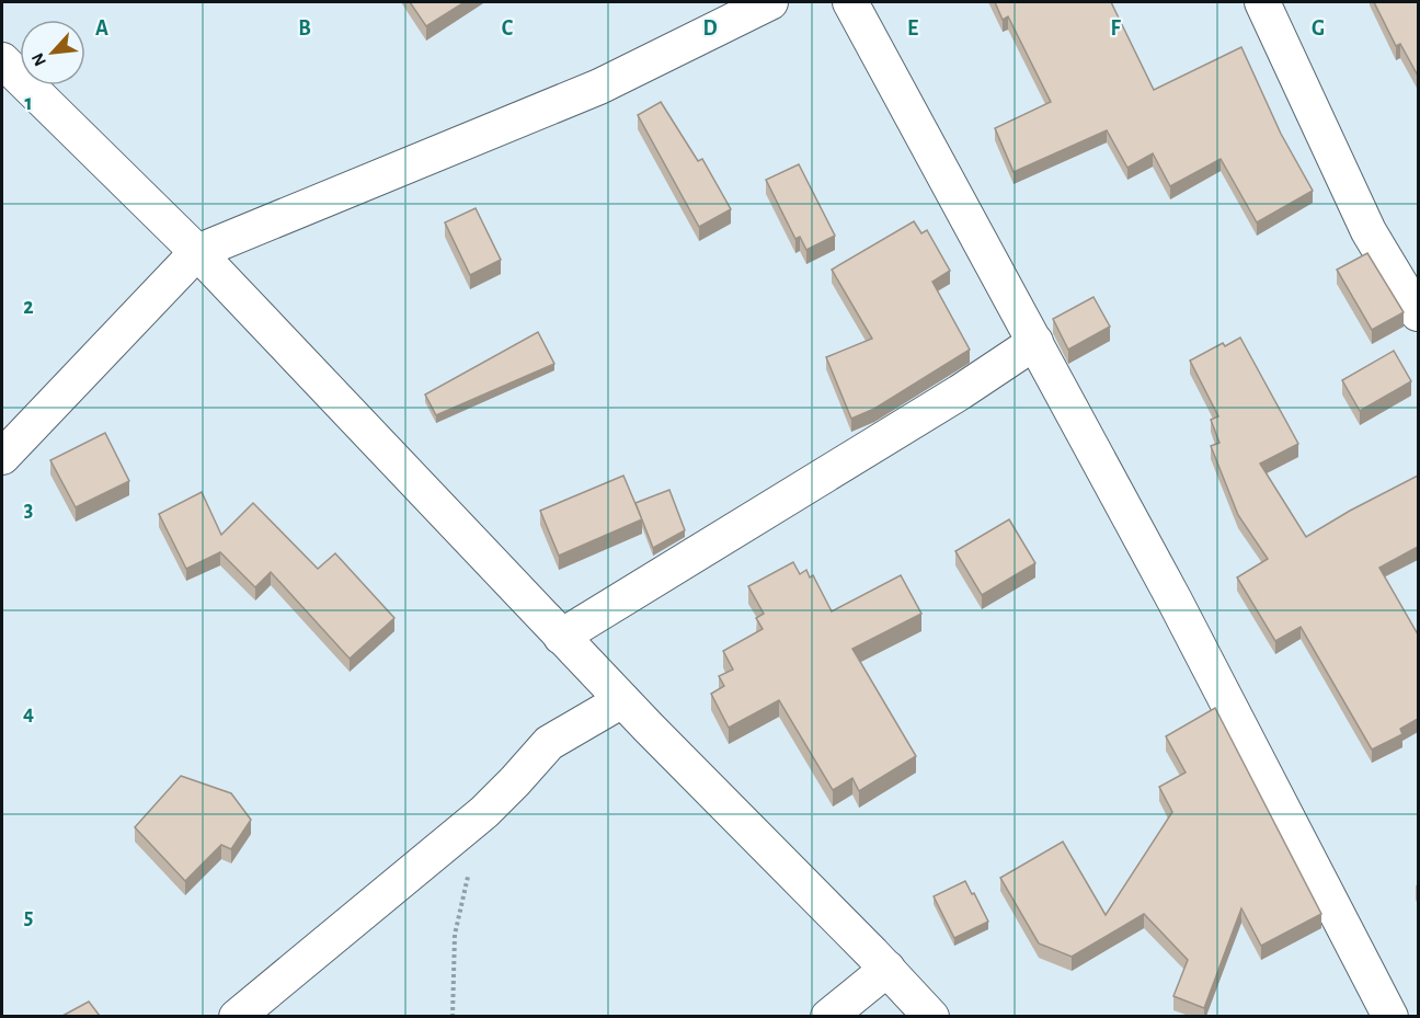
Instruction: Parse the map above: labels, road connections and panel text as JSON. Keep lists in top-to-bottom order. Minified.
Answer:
{"north":"bottom left","grid":{"columns":["A","B","C","D","E","F","G"],"rows":["1","2","3","4","5"]}}
